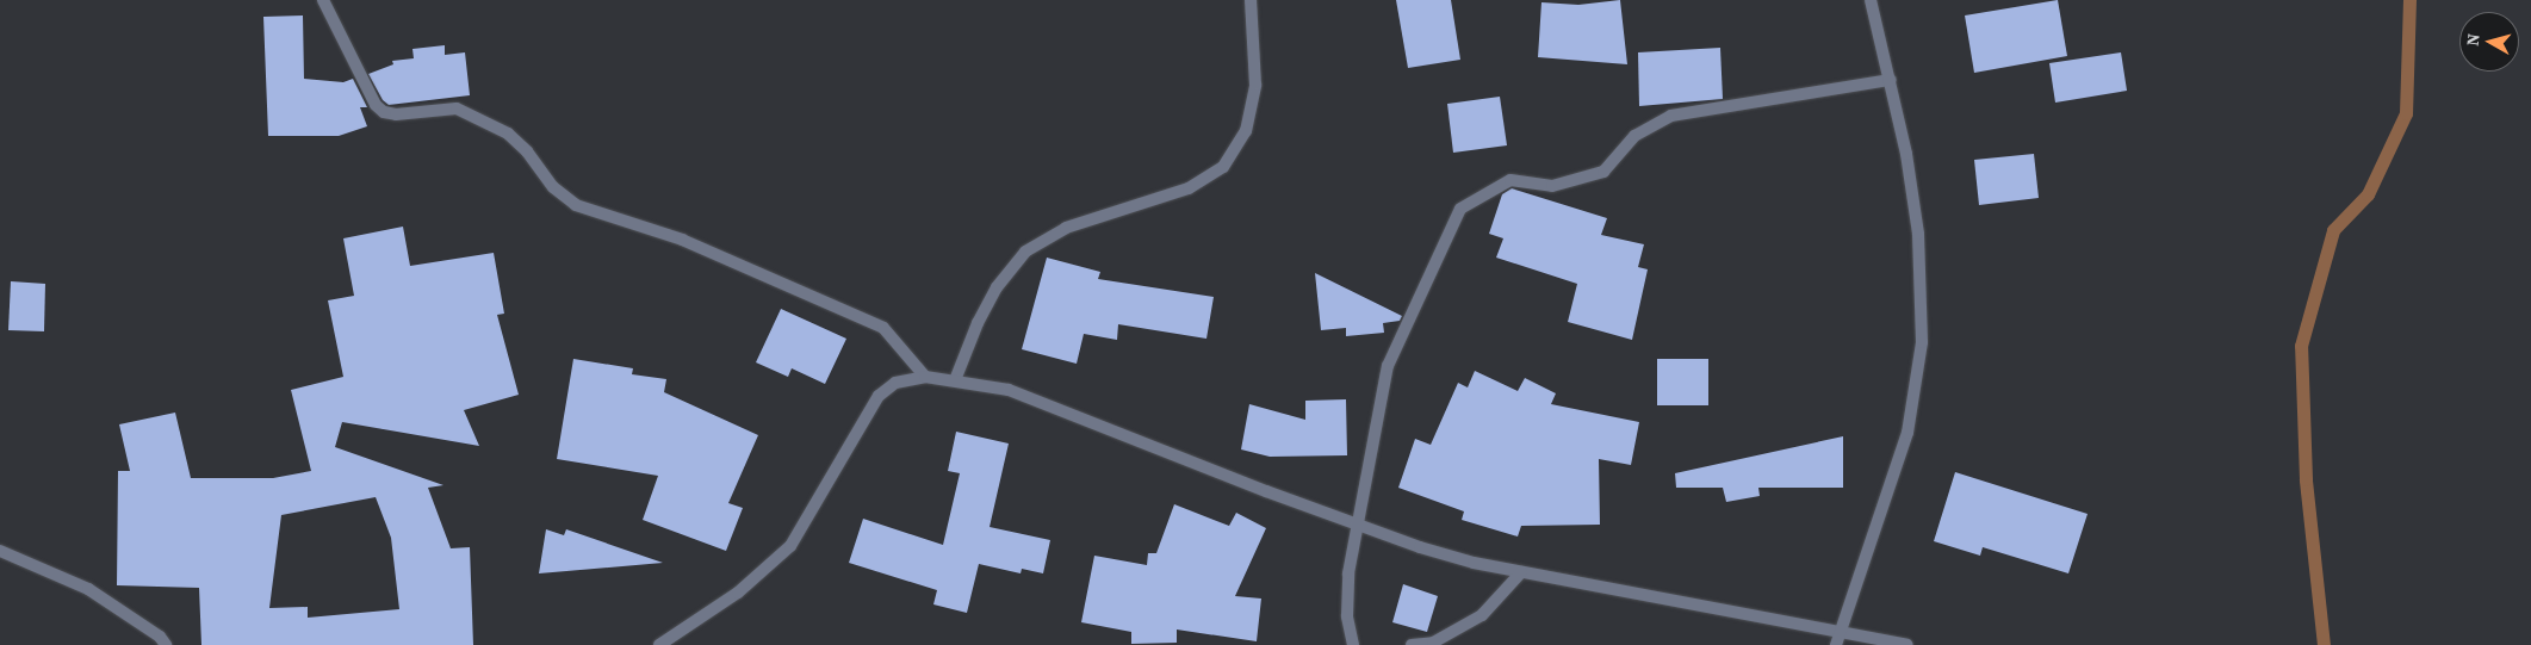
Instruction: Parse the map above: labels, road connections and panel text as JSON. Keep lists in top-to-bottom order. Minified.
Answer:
{"north":"left"}
